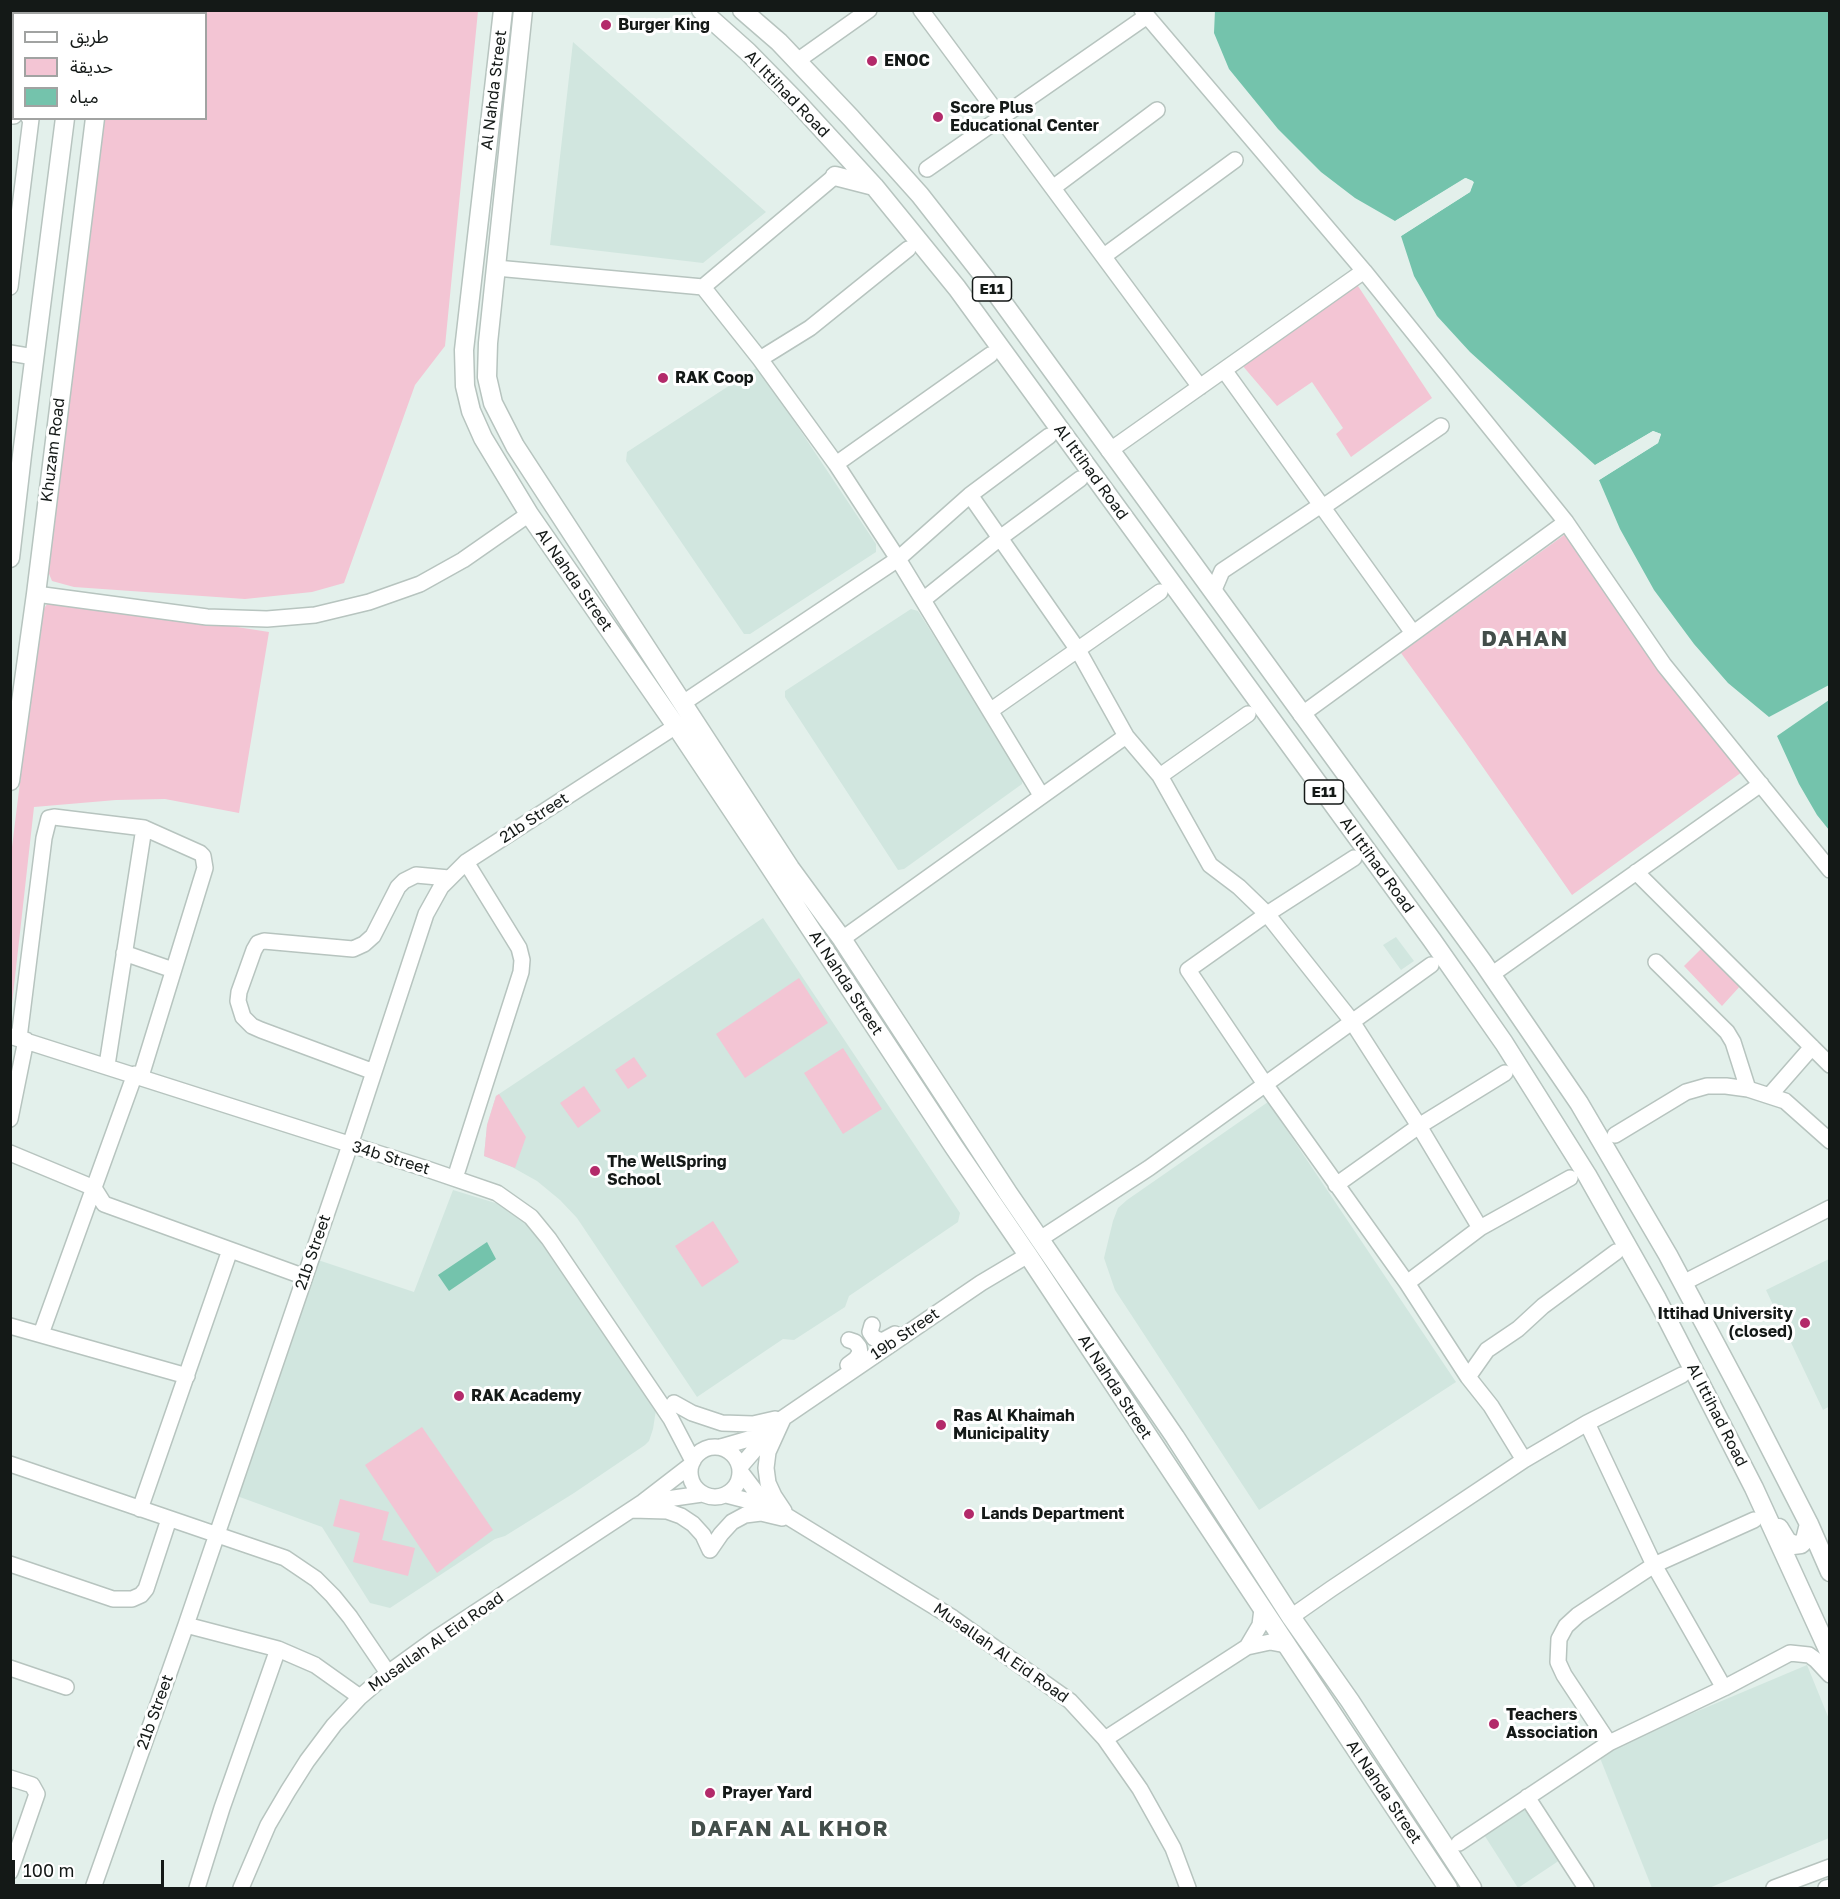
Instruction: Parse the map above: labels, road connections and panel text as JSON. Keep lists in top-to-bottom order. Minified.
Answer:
{"streets":{"main road":["Al Nahda Street","Al Ittihad Road","E11","Khuzam Road"],"street":["21b Street","34b Street","19b Street","Musallah Al Eid Road"]},"crossings":[["Al Nahda Street","21b Street"],["Al Nahda Street","19b Street"],["21b Street","34b Street"],["34b Street","19b Street"],["34b Street","Musallah Al Eid Road"],["19b Street","Musallah Al Eid Road"]],"districts":["DAHAN","DAFAN AL KHOR"],"places":["Burger King","ENOC","Score Plus Educational Center","RAK Coop","The WellSpring School","Ittihad University (closed)","RAK Academy","Ras Al Khaimah Municipality","Lands Department","Teachers Association","Prayer Yard"],"legend":["طريق","حديقة","مياه"],"scale_bar":"100 m"}
